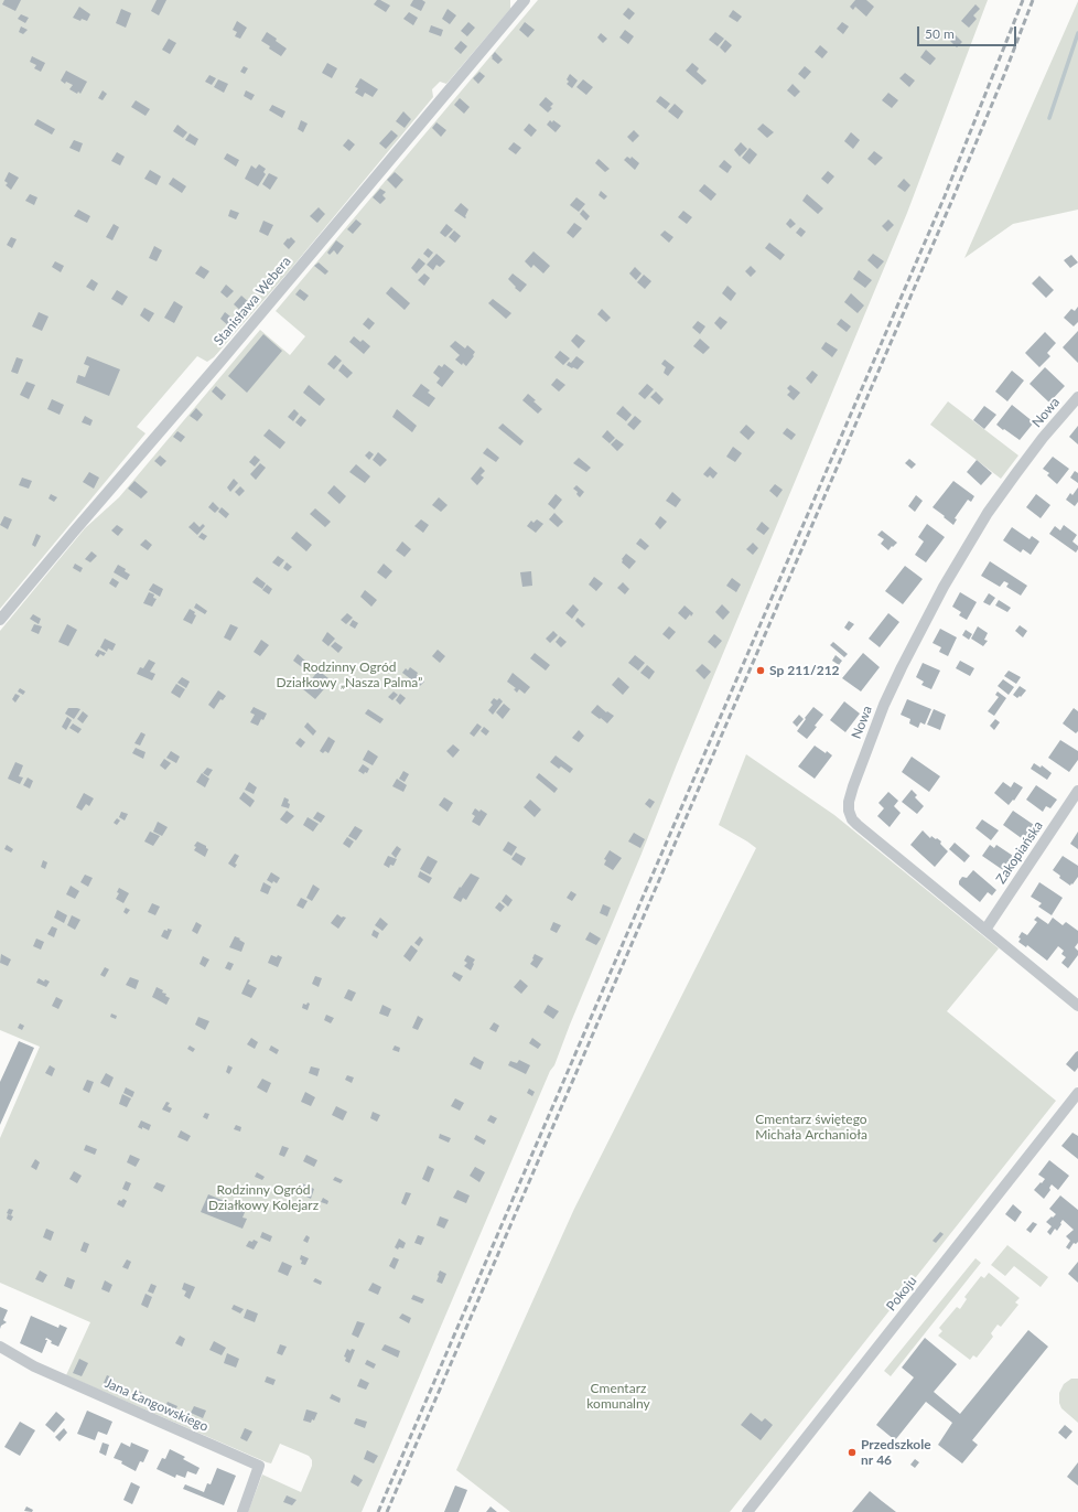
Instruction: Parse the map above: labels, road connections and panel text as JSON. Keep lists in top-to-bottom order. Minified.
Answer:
{"streets":{"street":["Stanisława Webera","Nowa","Zakopiańska","Pokoju","Jana Łangowskiego"]},"crossings":[["Nowa","Zakopiańska"]],"parks":["Rodzinny Ogród Działkowy „Nasza Palma”","Cmentarz świętego Michała Archanioła","Rodzinny Ogród Działkowy Kolejarz","Cmentarz komunalny"],"places":["Sp 211/212","Przedszkole nr 46"],"scale_bar":"50 m"}
